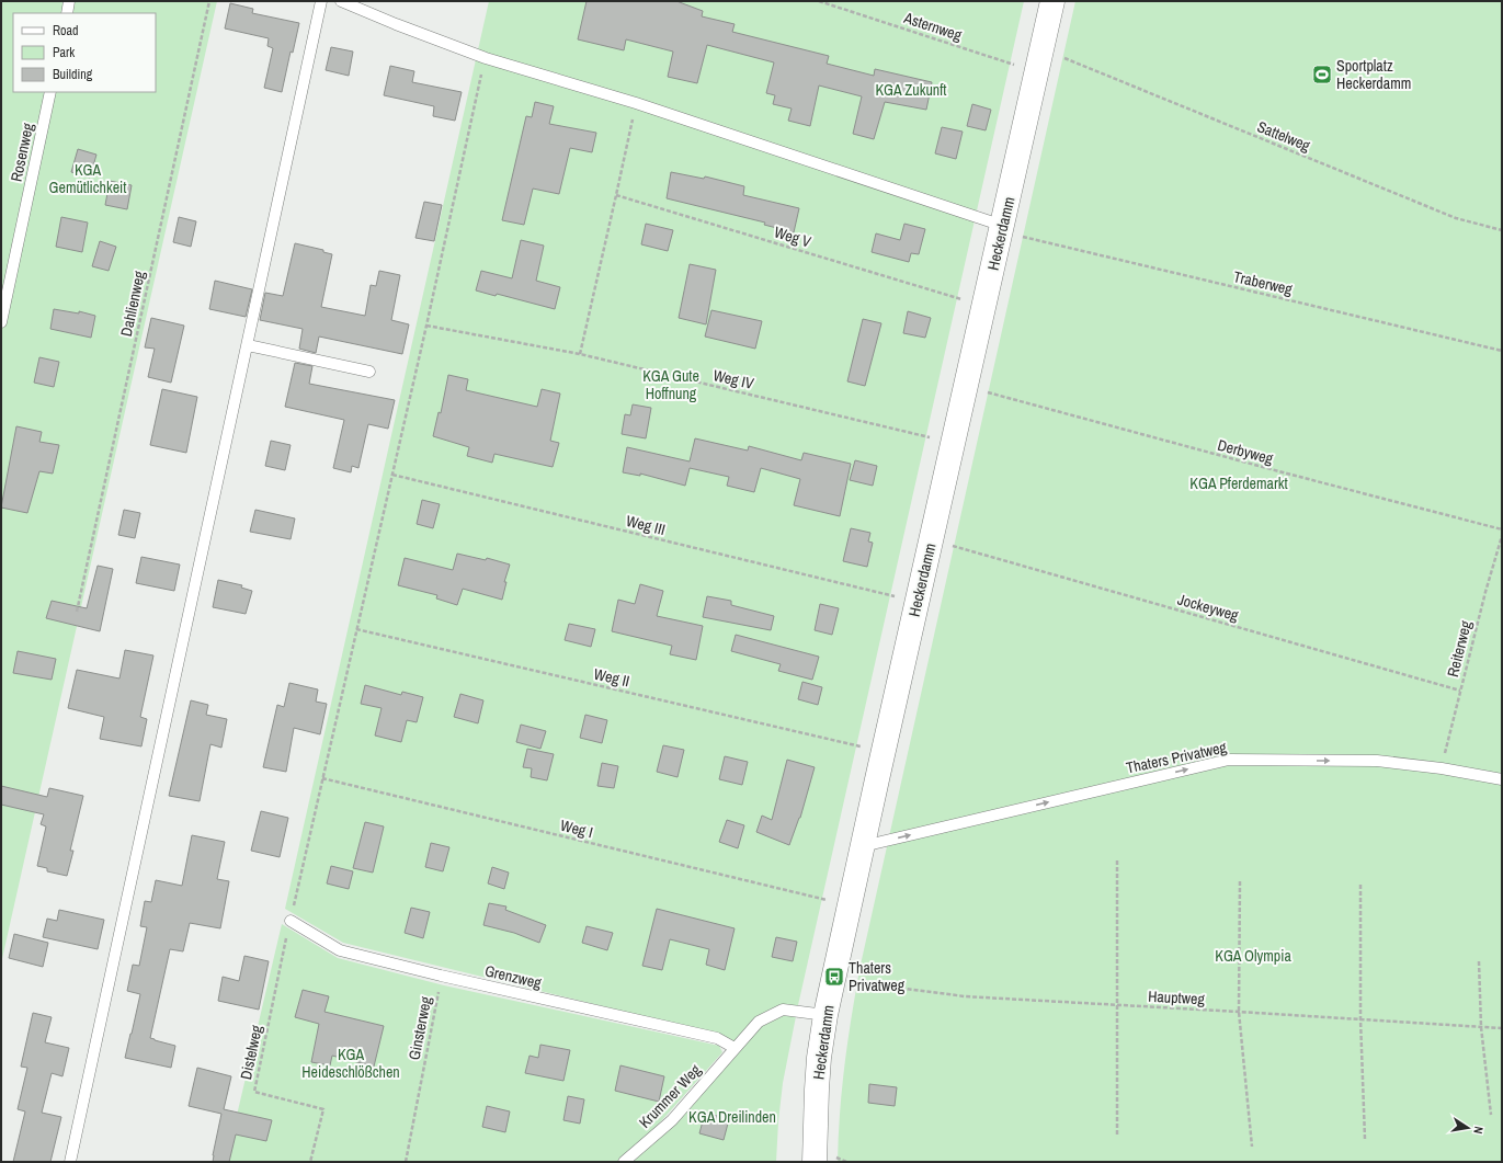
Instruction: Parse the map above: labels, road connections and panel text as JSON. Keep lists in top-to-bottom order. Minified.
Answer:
{"streets":{"street":["Heckerdamm"],"lane":["Rosenweg","Thaters Privatweg","Grenzweg","Krummer Weg"],"path":["Asternweg","Sattelweg","Weg V","Traberweg","Dahlienweg","Weg IV","Derbyweg","Weg III","Jockeyweg","Reiterweg","Weg II","Weg I","Hauptweg","Ginsterweg","Distelweg"]},"crossings":[["Heckerdamm","Traberweg"],["Heckerdamm","Thaters Privatweg"],["Heckerdamm","Krummer Weg"],["Jockeyweg","Reiterweg"],["Reiterweg","Thaters Privatweg"],["Grenzweg","Ginsterweg"],["Grenzweg","Distelweg"],["Grenzweg","Krummer Weg"]],"one_way":["Thaters Privatweg"],"parks":["KGA Zukunft","KGA Gemütlichkeit","KGA Gute Hoffnung","KGA Pferdemarkt","KGA Olympia","KGA Heideschlößchen","KGA Dreilinden"],"places":{"sports":["Sportplatz Heckerdamm"],"bus stop":["Thaters Privatweg"]},"legend":["Road","Park","Building"],"north":"right"}
